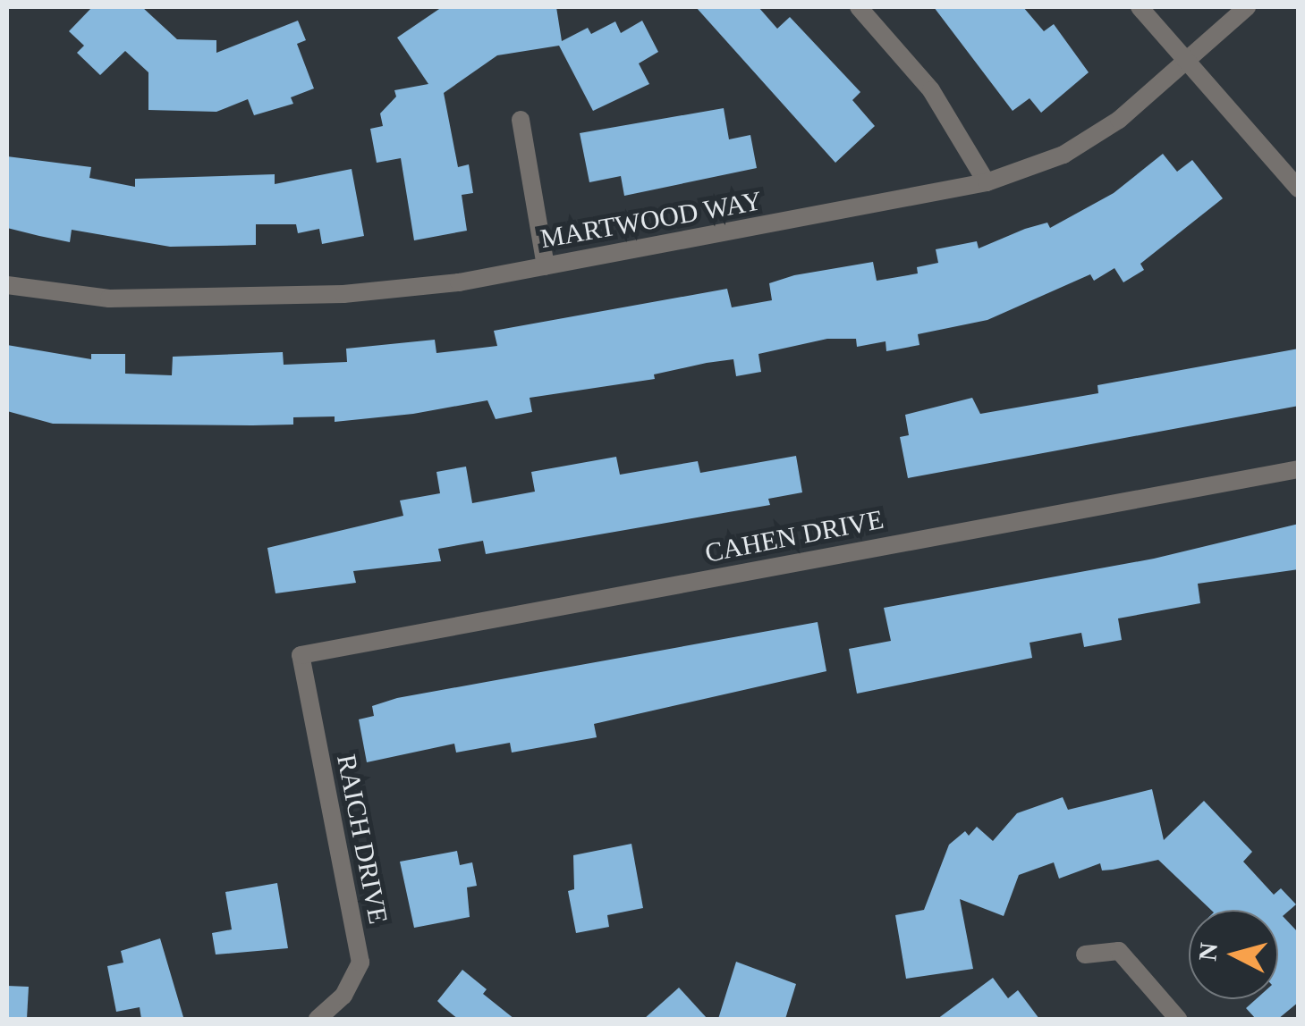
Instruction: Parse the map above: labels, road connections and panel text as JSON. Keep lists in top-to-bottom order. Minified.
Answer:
{"streets":{"street":["MARTWOOD WAY","CAHEN DRIVE","RAICH DRIVE"]},"crossings":[["CAHEN DRIVE","RAICH DRIVE"]],"north":"left"}
